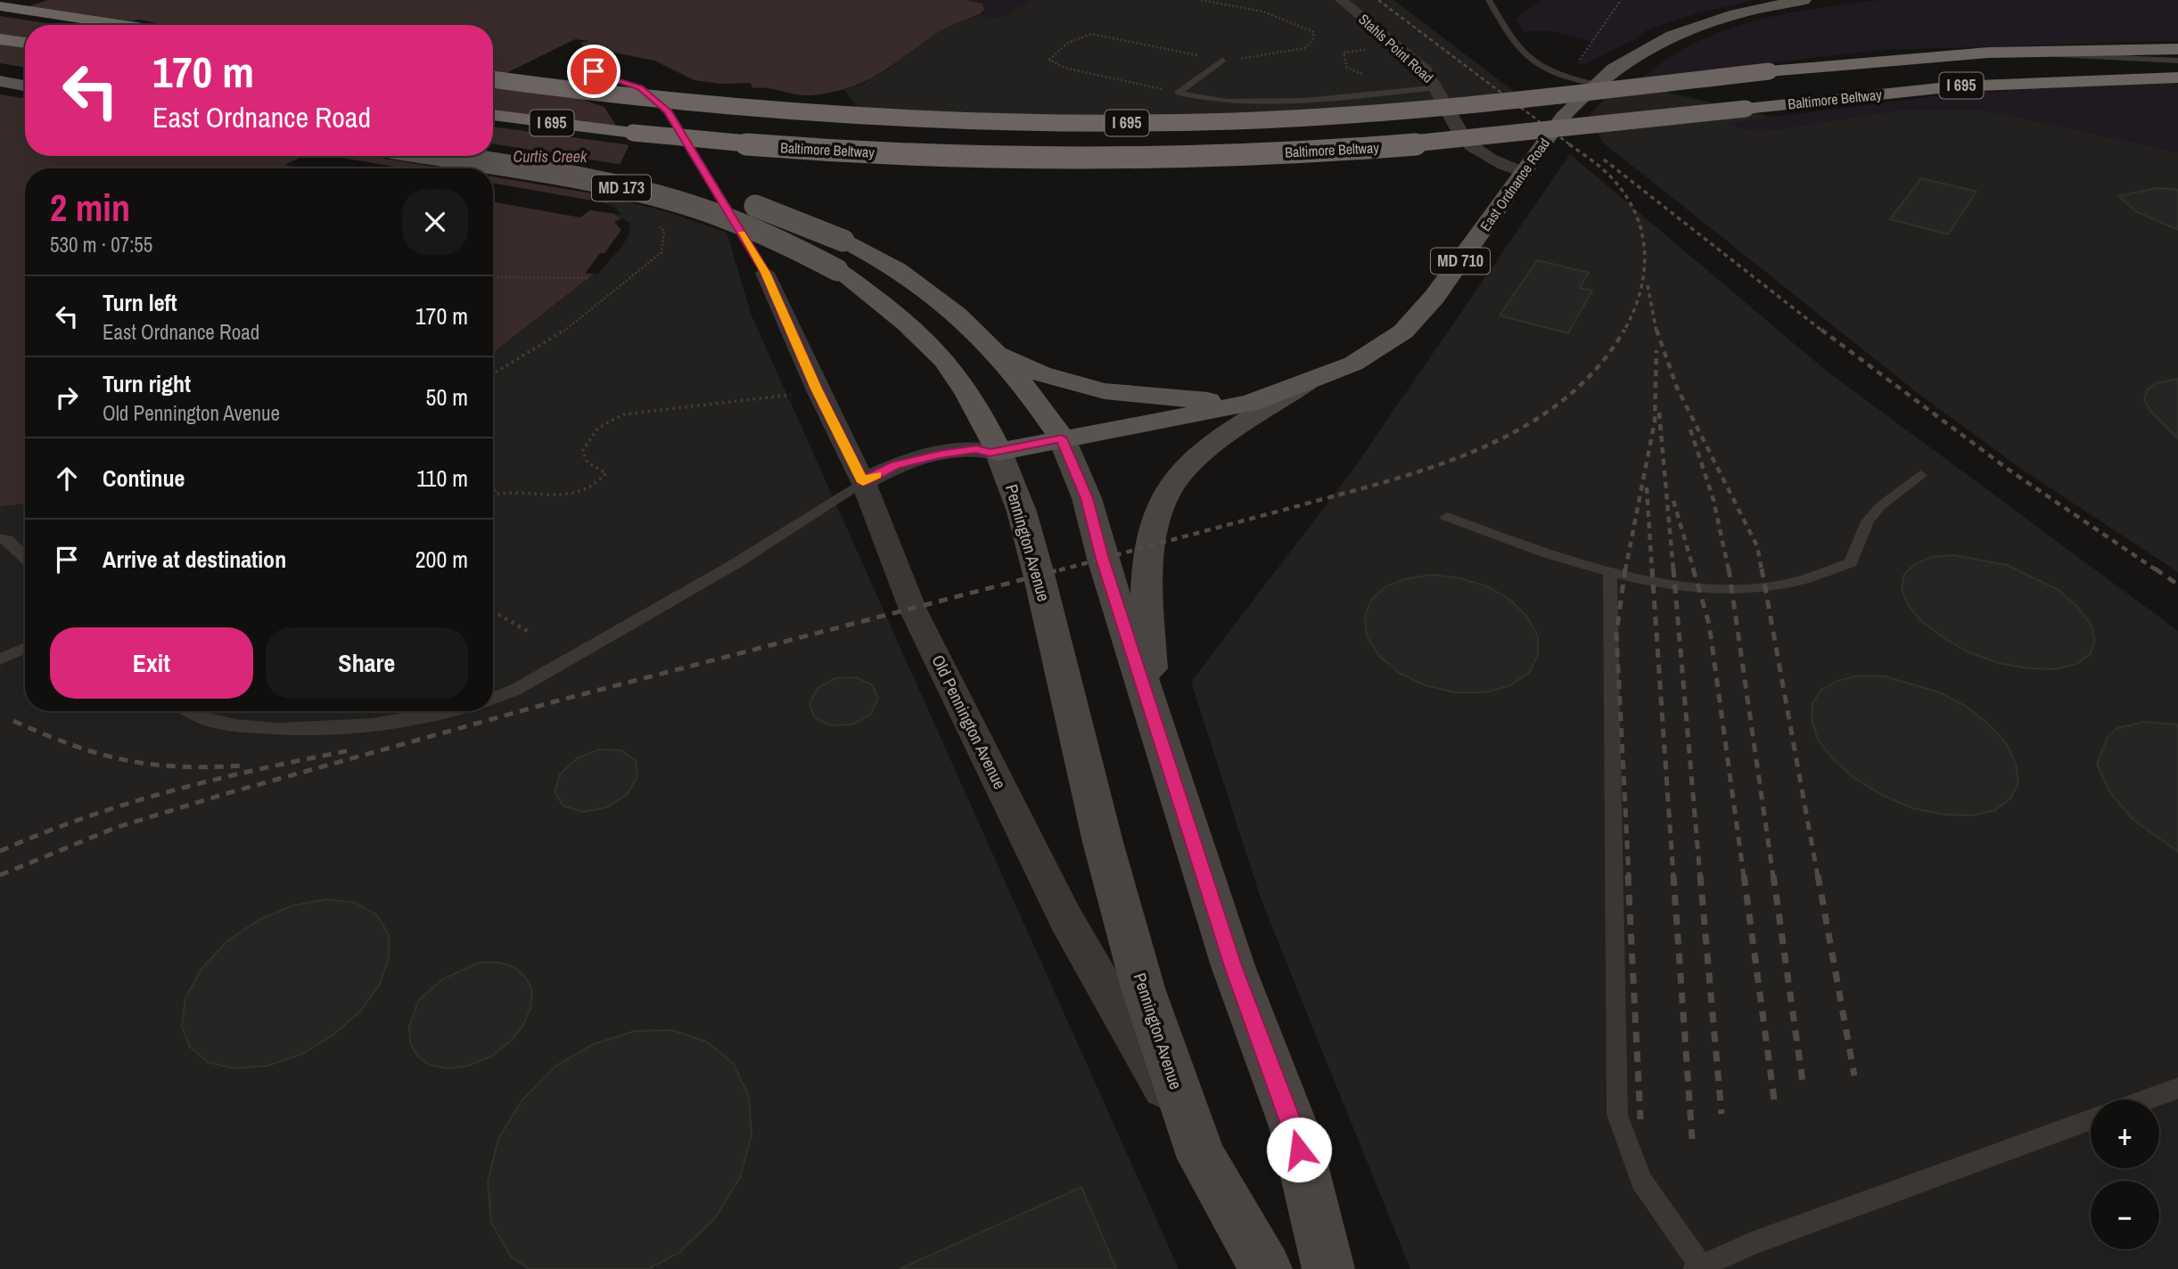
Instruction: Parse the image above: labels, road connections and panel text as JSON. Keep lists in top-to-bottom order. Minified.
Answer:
{"streets":{"highway":["I 695","Baltimore Beltway"],"main road":["East Ordnance Road","MD 173","MD 710","Pennington Avenue"],"street":["Stahls Point Road","Old Pennington Avenue"]},"crossings":[["Stahls Point Road","East Ordnance Road"],["East Ordnance Road","MD 173"],["East Ordnance Road","Pennington Avenue"],["East Ordnance Road","Old Pennington Avenue"],["Pennington Avenue","Old Pennington Avenue"]],"water":["Curtis Creek"],"page":{"turn":["170 m","East Ordnance Road"],"heading":["2 min","530 m · 07:55"],"list":[{"name":"Turn left","note":"East Ordnance Road","value":"170 m"},{"name":"Turn right","note":"Old Pennington Avenue","value":"50 m"},{"name":"Continue","value":"110 m"},{"name":"Arrive at destination","value":"200 m"}],"buttons":["Exit","Share"],"map_buttons":["+","−"]}}
